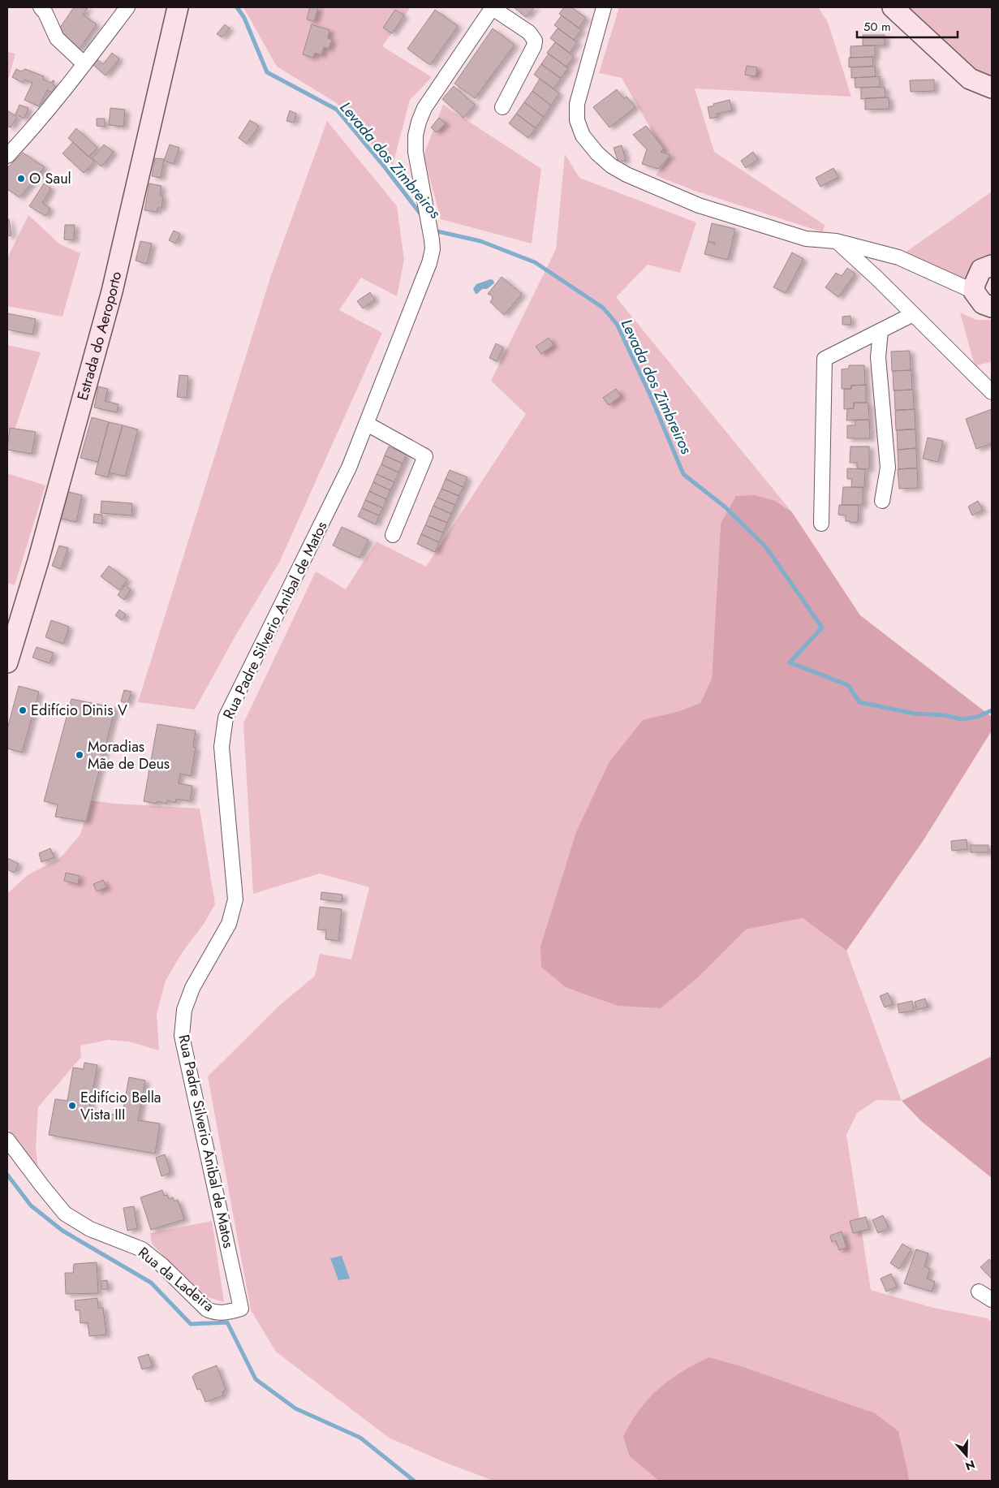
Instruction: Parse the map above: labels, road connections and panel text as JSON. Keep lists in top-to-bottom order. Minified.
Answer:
{"streets":{"main road":["Estrada do Aeroporto"],"street":["Rua Padre Silverio Anibal de Matos","Rua da Ladeira"]},"crossings":[["Rua Padre Silverio Anibal de Matos","Rua da Ladeira"]],"water":["Levada dos Zimbreiros"],"places":["O Saul","Edifício Dinis V","Moradias Mãe de Deus","Edifício Bella Vista III"],"scale_bar":"50 m","north":"bottom"}
